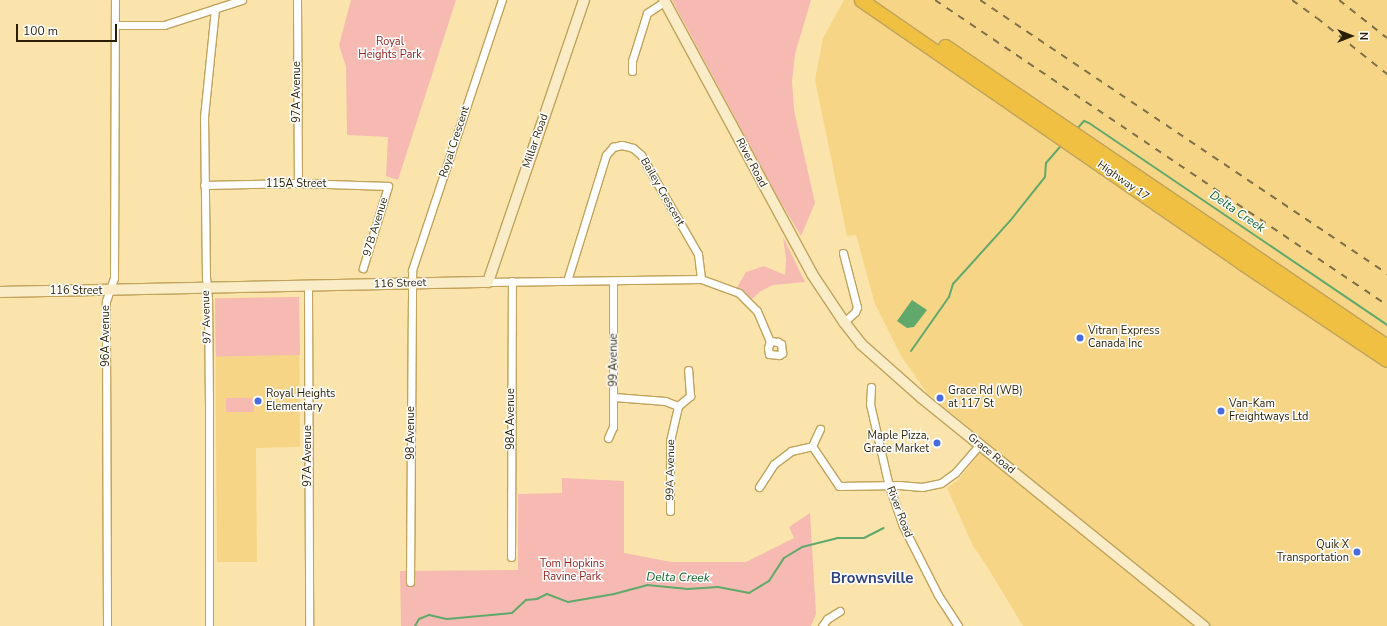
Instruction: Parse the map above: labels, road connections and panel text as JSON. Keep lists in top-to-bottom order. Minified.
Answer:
{"streets":{"highway":["Highway 17"],"street":["97A Avenue","Millar Road","Royal Crescent","River Road","115A Street","Bailey Crescent","97B Avenue","116 Street","97 Avenue","96A Avenue","99 Avenue","98A Avenue","98 Avenue","Grace Road","99A Avenue"]},"crossings":[["97A Avenue","115A Street"],["97A Avenue","116 Street"],["Millar Road","116 Street"],["Royal Crescent","116 Street"],["Royal Crescent","98 Avenue"],["River Road","Grace Road"],["115A Street","97B Avenue"],["115A Street","97 Avenue"],["Bailey Crescent","116 Street"],["116 Street","97 Avenue"],["116 Street","96A Avenue"],["116 Street","99 Avenue"],["116 Street","98A Avenue"],["116 Street","98 Avenue"]],"districts":["Brownsville"],"water":["Delta Creek"],"parks":["Royal Heights Park","Tom Hopkins Ravine Park"],"places":["Vitran Express Canada Inc","Grace Rd (WB) at 117 St","Royal Heights Elementary","Van-Kam Freightways Ltd","Maple Pizza, Grace Market","Quik X Transportation"],"scale_bar":"100 m","north":"right"}
